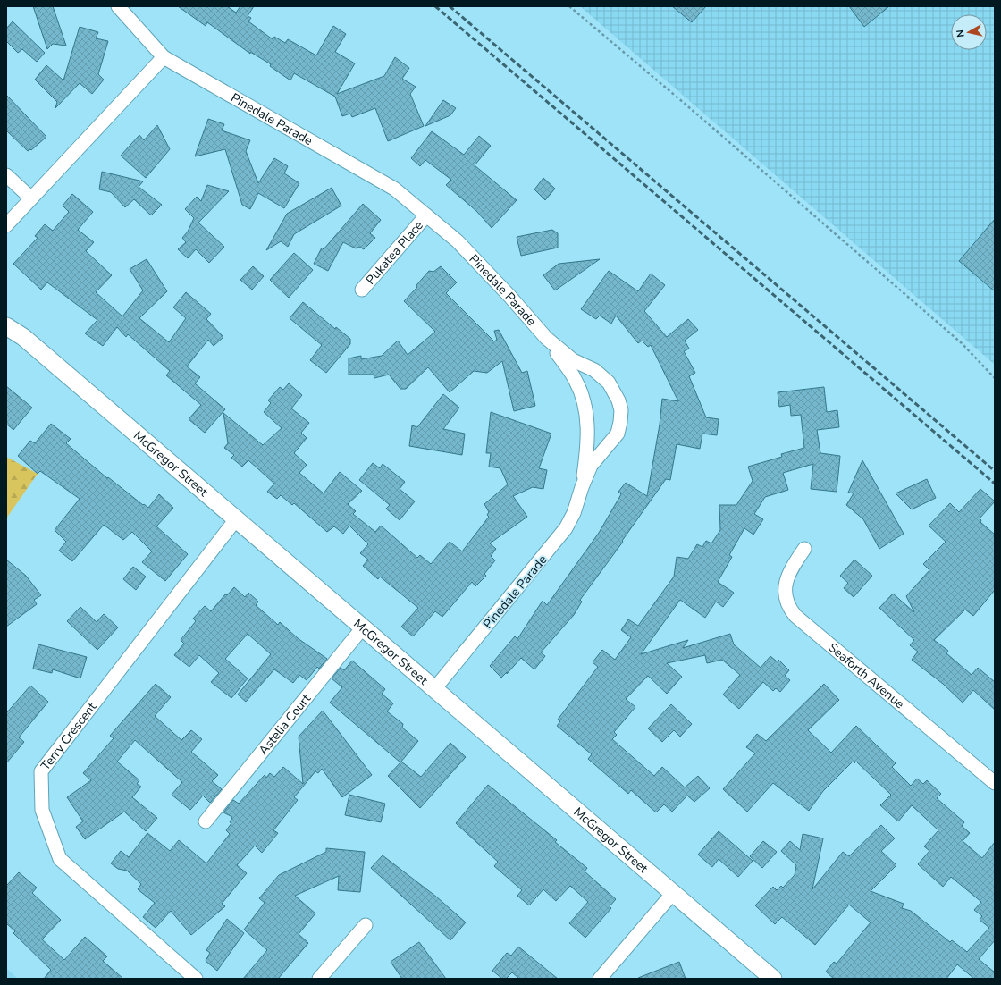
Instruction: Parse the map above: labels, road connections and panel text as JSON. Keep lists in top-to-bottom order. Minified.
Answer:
{"streets":{"street":["Pinedale Parade","Pukatea Place","McGregor Street","Seaforth Avenue","Astelia Court","Terry Crescent"]},"crossings":[["Pinedale Parade","Pukatea Place"],["Pinedale Parade","McGregor Street"],["McGregor Street","Astelia Court"],["McGregor Street","Terry Crescent"]],"north":"left"}
